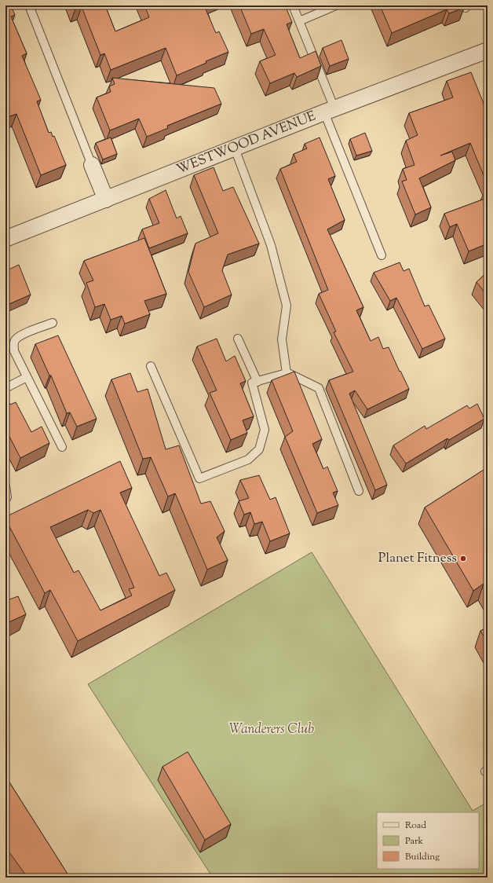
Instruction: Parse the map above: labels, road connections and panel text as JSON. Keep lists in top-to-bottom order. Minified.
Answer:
{"streets":{"street":["WESTWOOD AVENUE"]},"parks":["Wanderers Club"],"places":["Planet Fitness"],"legend":["Road","Park","Building"]}
